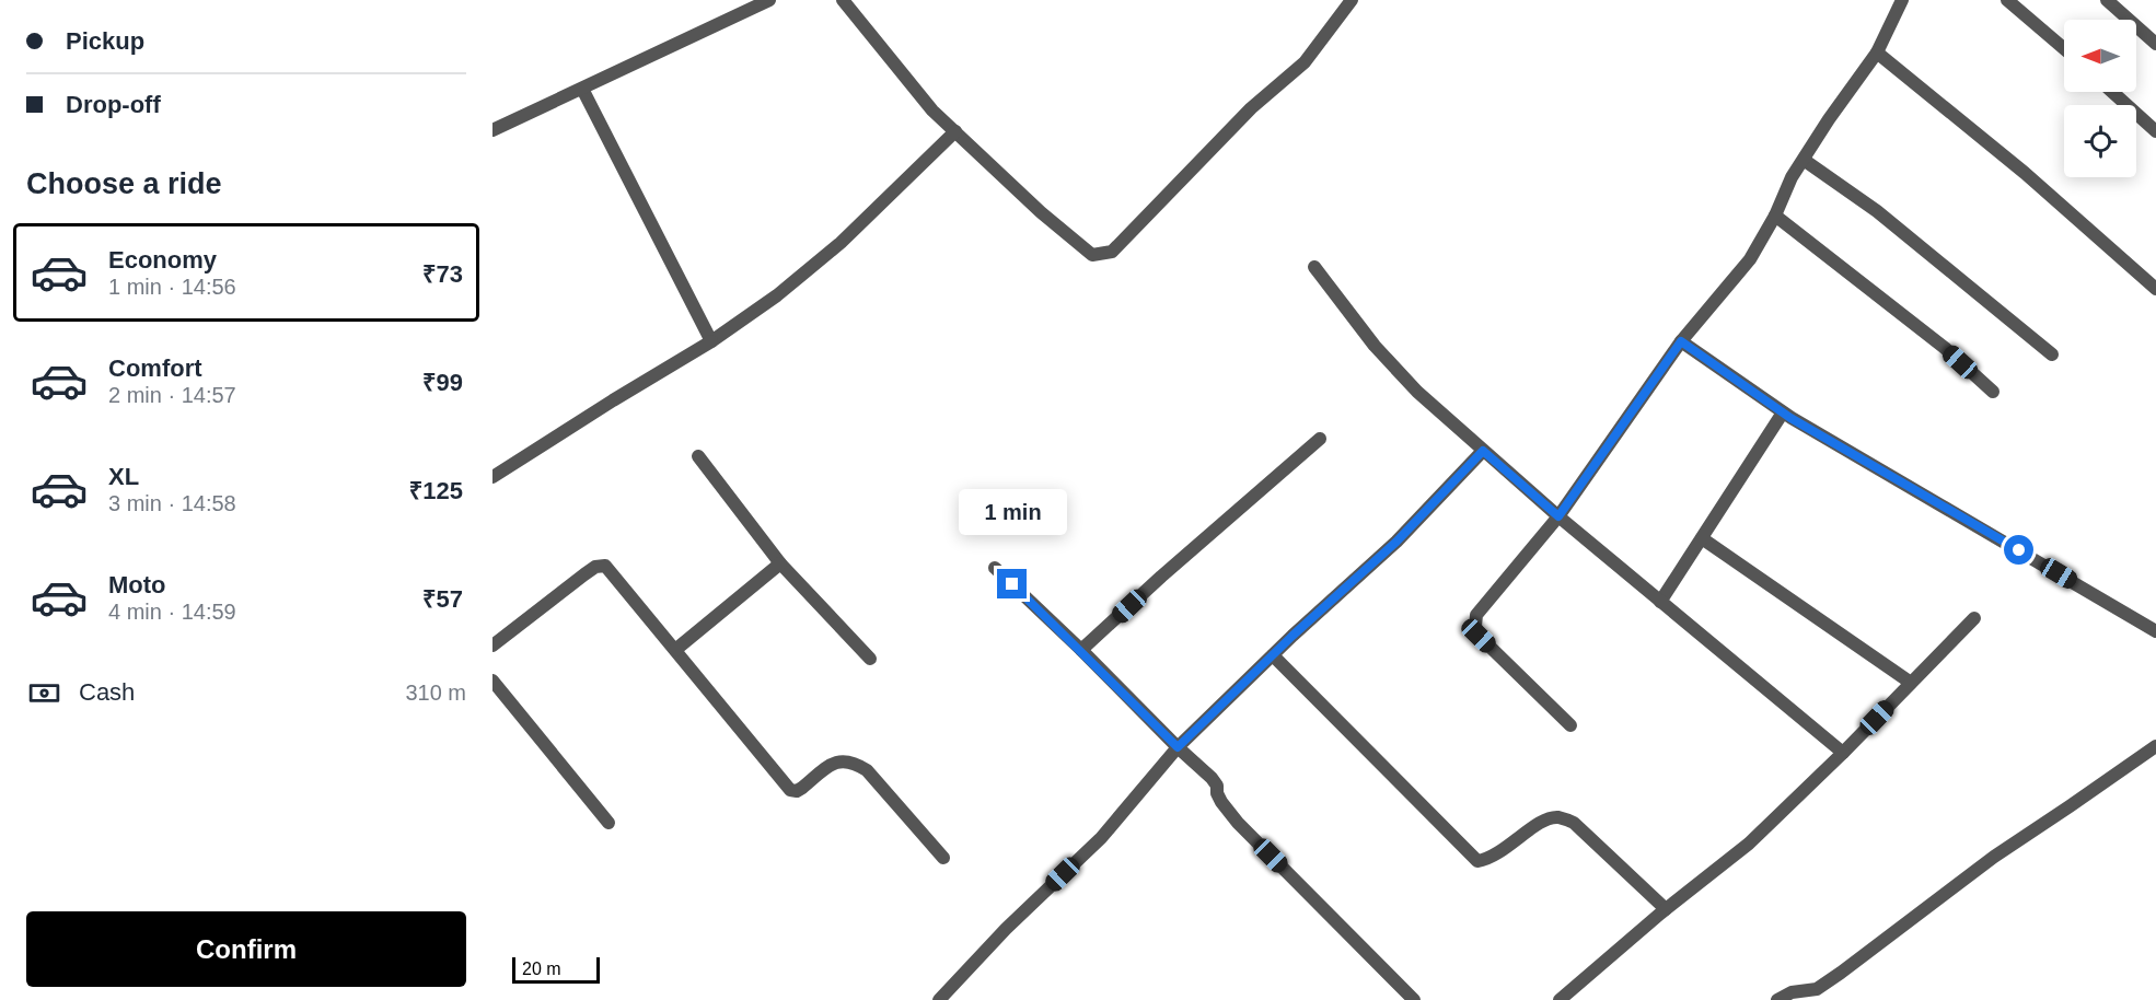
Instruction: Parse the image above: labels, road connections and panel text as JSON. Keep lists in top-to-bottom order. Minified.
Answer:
{"scale_bar":"20 m","north":"left","page":{"banner":["Pickup","Drop-off"],"heading":"Choose a ride","list":[{"name":"Economy","note":"1 min · 14:56","value":"₹73"},{"name":"Comfort","note":"2 min · 14:57","value":"₹99"},{"name":"XL","note":"3 min · 14:58","value":"₹125"},{"name":"Moto","note":"4 min · 14:59","value":"₹57"}],"bubble":"1 min","pay":["Cash","310 m"],"buttons":"Confirm","scale":"20 m"}}
